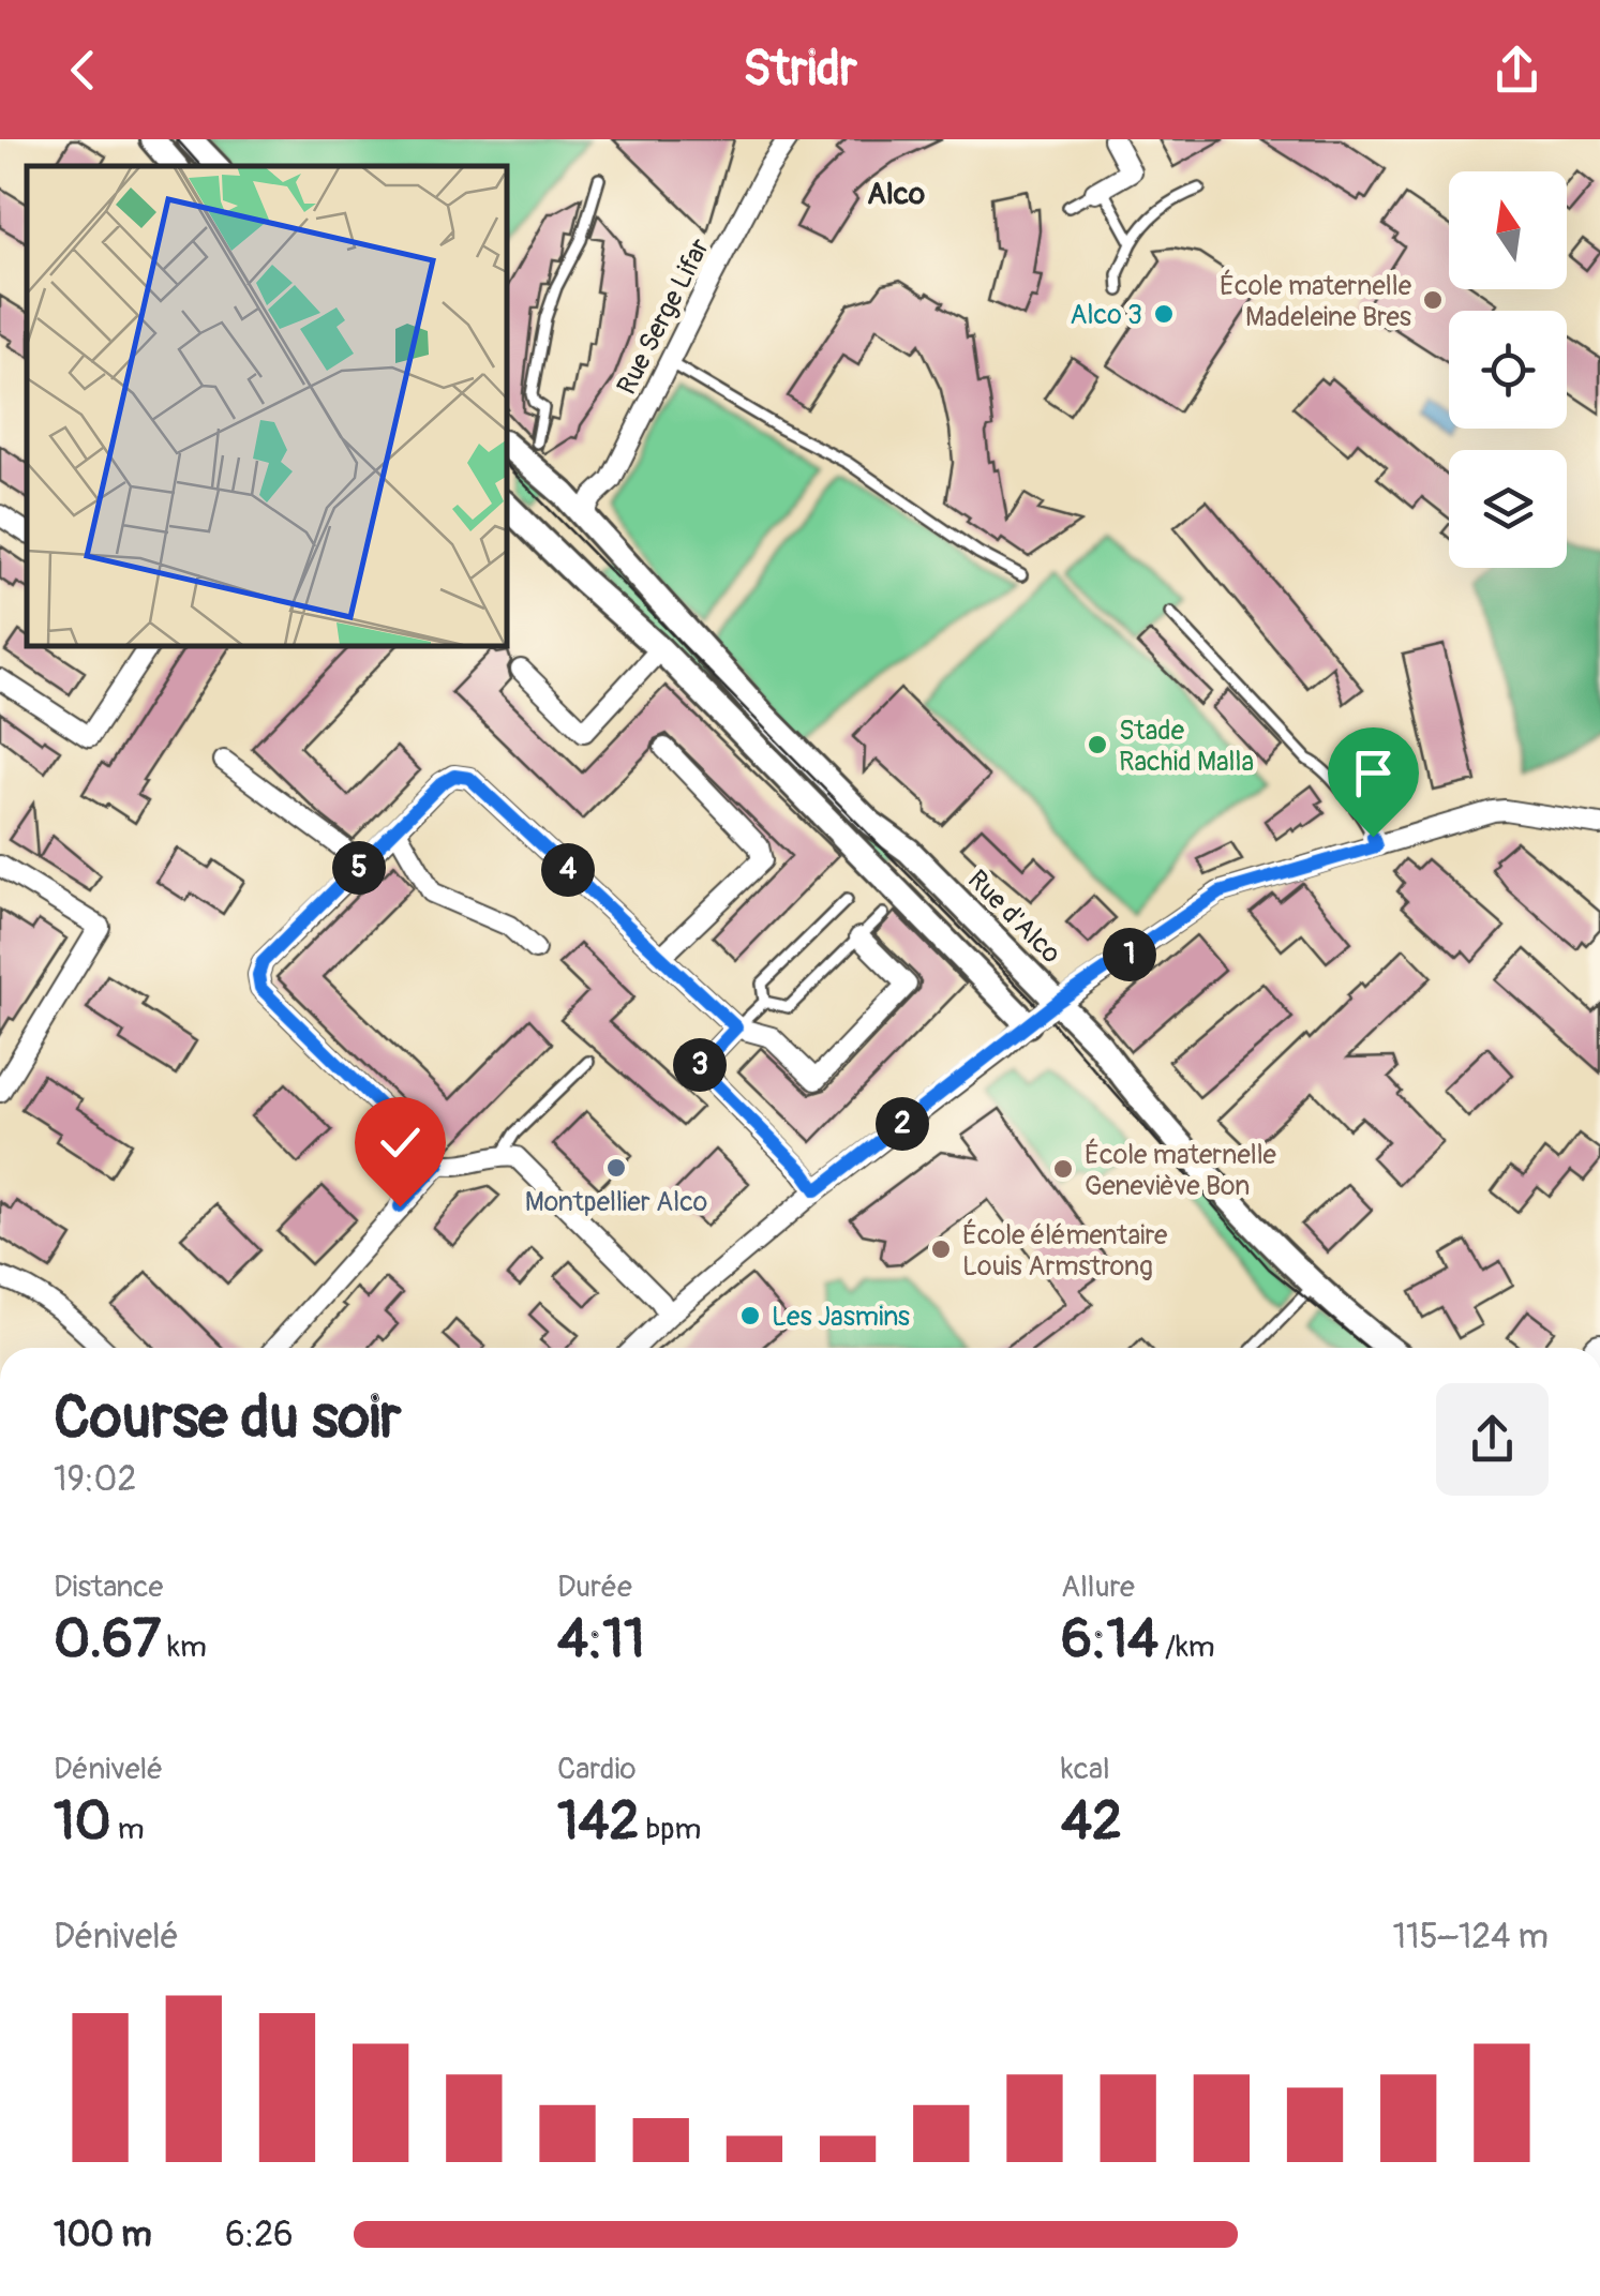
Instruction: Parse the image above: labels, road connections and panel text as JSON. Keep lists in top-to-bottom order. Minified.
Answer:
{"streets":{"street":["Rue Serge Lifar","Rue d'Alco"]},"crossings":[["Rue Serge Lifar","Rue d'Alco"]],"districts":["Alco"],"places":["École maternelle Madeleine Bres","Alco 3","Stade Rachid Malla","Montpellier Alco","École maternelle Geneviève Bon","École élémentaire Louis Armstrong","Les Jasmins"],"north":"top","page":{"header":"Stridr","pins":["5","4","1","3","2"],"heading":["Course du soir","19:02"],"stats":[["Distance","0.67 km"],["Durée","4:11"],["Allure","6:14 /km"],["Dénivelé","10 m"],["Cardio","142 bpm"],["kcal","42"]],"chart":["Dénivelé","115–124 m"],"list":[{"name":"100 m","note":"6:26"}]}}
